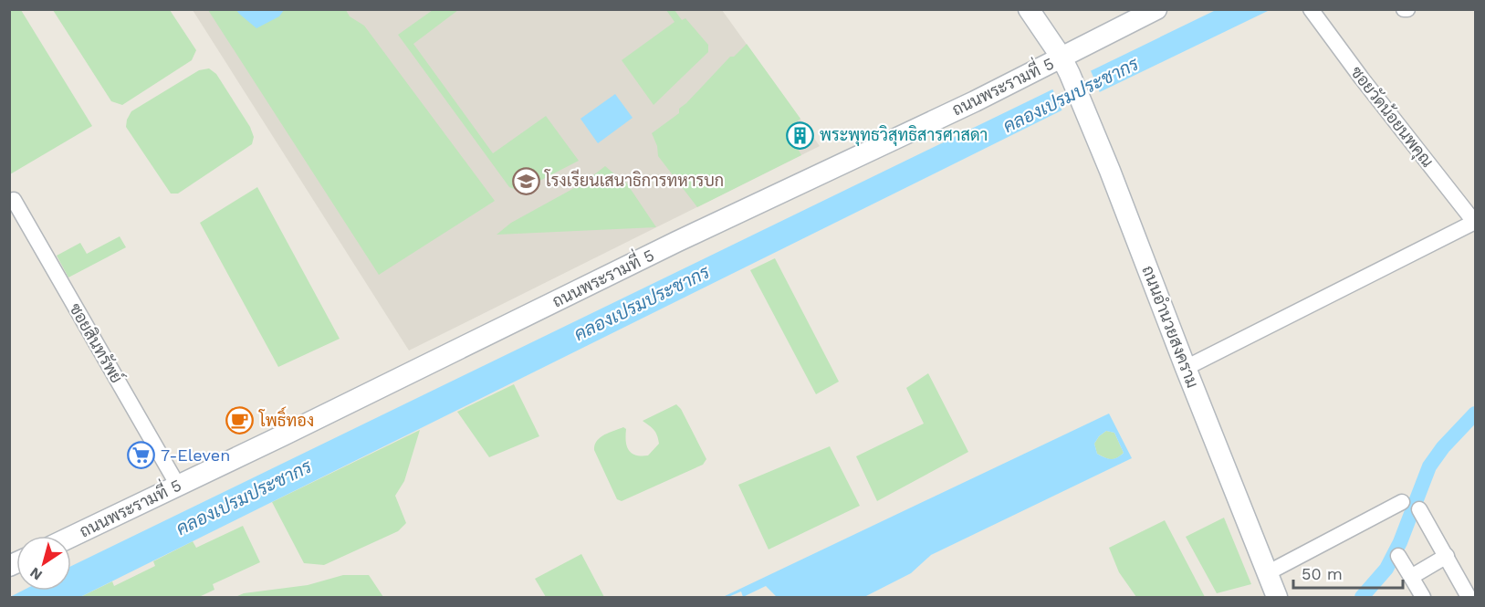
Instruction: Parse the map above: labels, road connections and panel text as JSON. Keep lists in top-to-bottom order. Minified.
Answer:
{"streets":{"main road":["ถนนพระรามที่ 5","ถนนอำนวยสงคราม"],"street":["ซอยวัดน้อยนพคุณ","ซอยสินทรัพย์"]},"crossings":[["ถนนพระรามที่ 5","ถนนอำนวยสงคราม"],["ถนนพระรามที่ 5","ซอยสินทรัพย์"]],"water":["คลองเปรมประชากร"],"places":{"building":["พระพุทธวิสุทธิสารศาสดา"],"school or university":["โรงเรียนเสนาธิการทหารบก"],"cafe":["โพธิ์ทอง"],"supermarket":["7-Eleven"]},"scale_bar":"50 m","north":"bottom left"}
